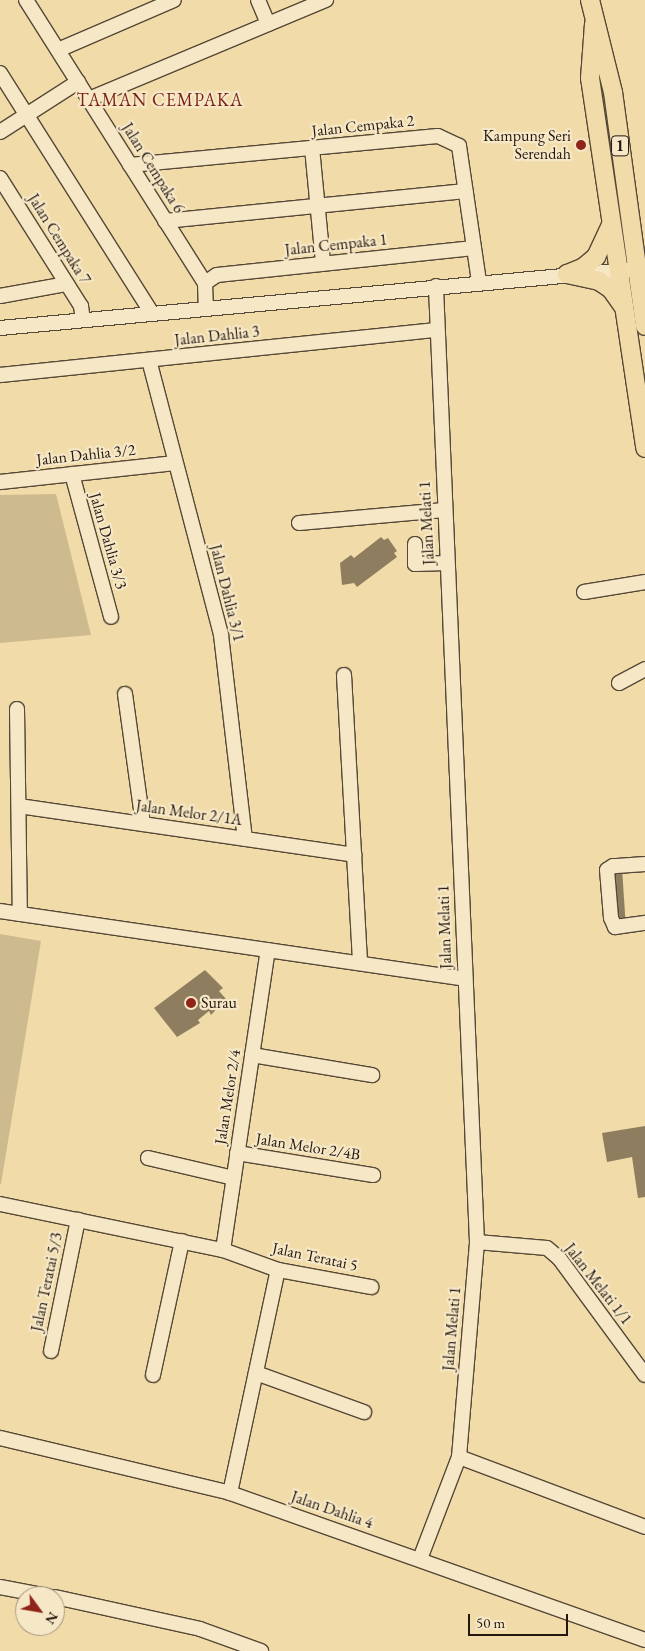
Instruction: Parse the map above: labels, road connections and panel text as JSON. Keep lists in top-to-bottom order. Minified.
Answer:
{"streets":{"main road":["1"],"street":["Jalan Cempaka 2","Jalan Cempaka 6","Jalan Cempaka 7","Jalan Cempaka 1","Jalan Dahlia 3","Jalan Dahlia 3/2","Jalan Melati 1","Jalan Dahlia 3/3","Jalan Dahlia 3/1","Jalan Melor 2/1A","Jalan Melor 2/4","Jalan Melor 2/4B","Jalan Teratai 5","Jalan Teratai 5/3","Jalan Melati 1/1","Jalan Dahlia 4"]},"crossings":[["Jalan Cempaka 2","Jalan Cempaka 6"],["Jalan Cempaka 2","Jalan Cempaka 1"],["Jalan Cempaka 6","Jalan Cempaka 1"],["Jalan Dahlia 3","Jalan Melati 1"],["Jalan Dahlia 3","Jalan Dahlia 3/1"],["Jalan Dahlia 3/2","Jalan Dahlia 3/3"],["Jalan Dahlia 3/2","Jalan Dahlia 3/1"],["Jalan Melati 1","Jalan Melati 1/1"],["Jalan Melati 1","Jalan Dahlia 4"],["Jalan Dahlia 3/1","Jalan Melor 2/1A"],["Jalan Melor 2/4","Jalan Melor 2/4B"],["Jalan Melor 2/4","Jalan Teratai 5"],["Jalan Teratai 5","Jalan Teratai 5/3"]],"districts":["TAMAN CEMPAKA"],"places":["Kampung Seri Serendah","Surau"],"scale_bar":"50 m","north":"bottom right"}
